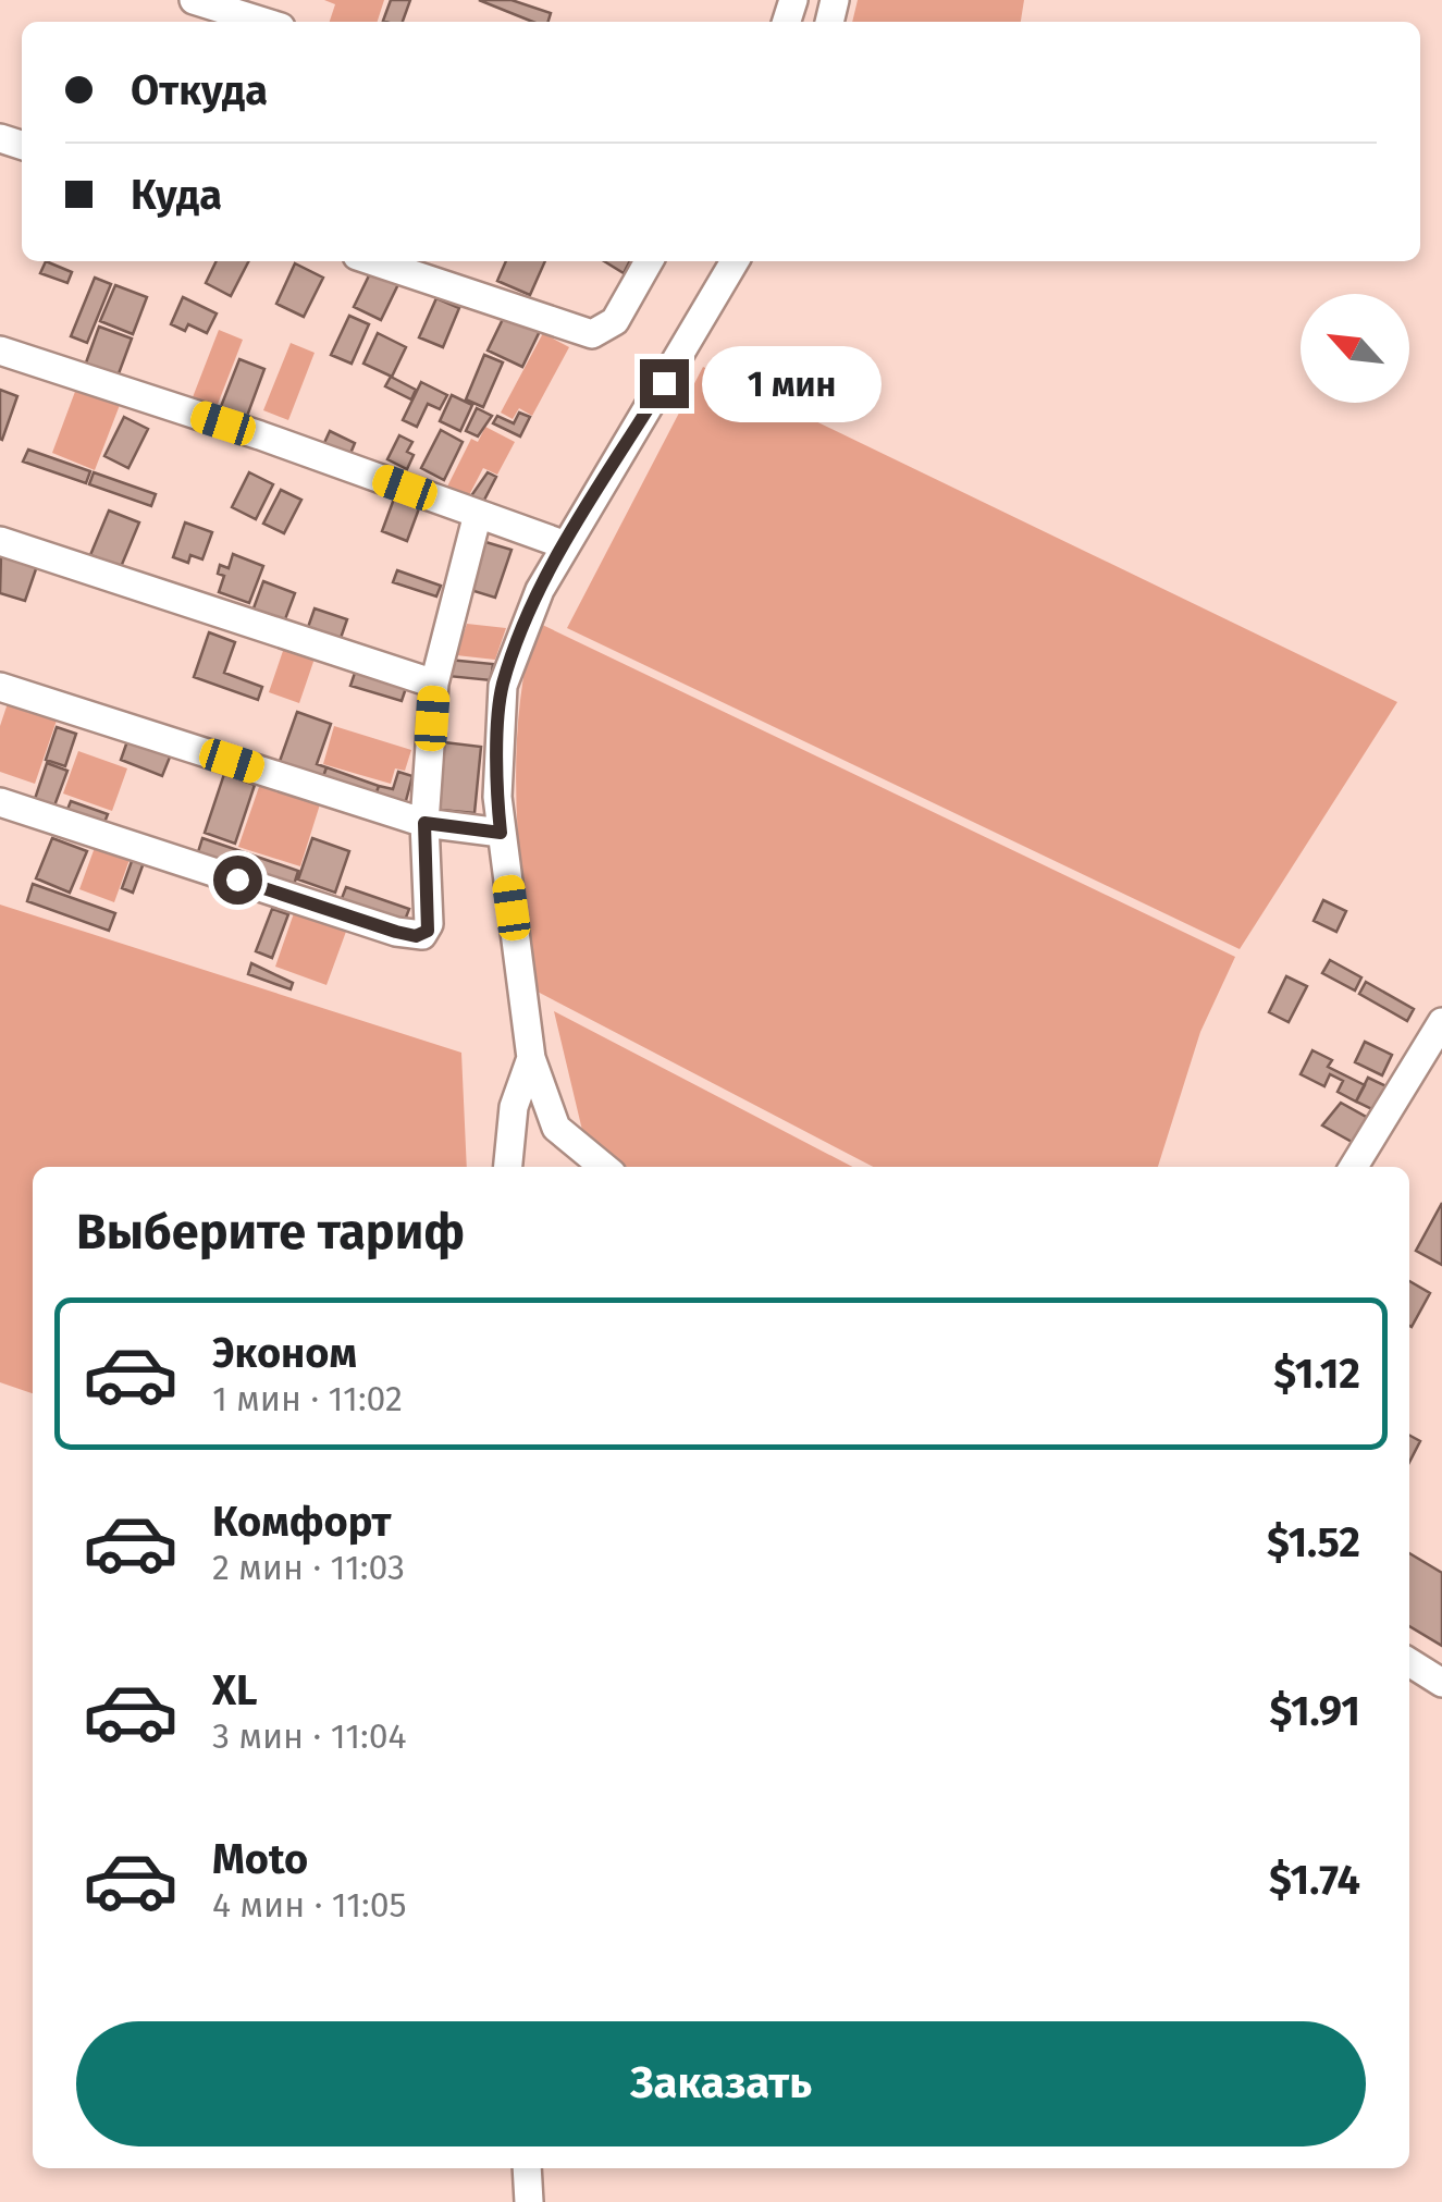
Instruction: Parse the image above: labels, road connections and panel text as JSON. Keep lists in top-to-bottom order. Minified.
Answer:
{"north":"top left","page":{"banner":["Откуда","Куда"],"bubble":"1 мин","heading":"Выберите тариф","list":[{"name":"Эконом","note":"1 мин · 11:02","value":"$1.12"},{"name":"Комфорт","note":"2 мин · 11:03","value":"$1.52"},{"name":"XL","note":"3 мин · 11:04","value":"$1.91"},{"name":"Moto","note":"4 мин · 11:05","value":"$1.74"}],"buttons":"Заказать"}}
